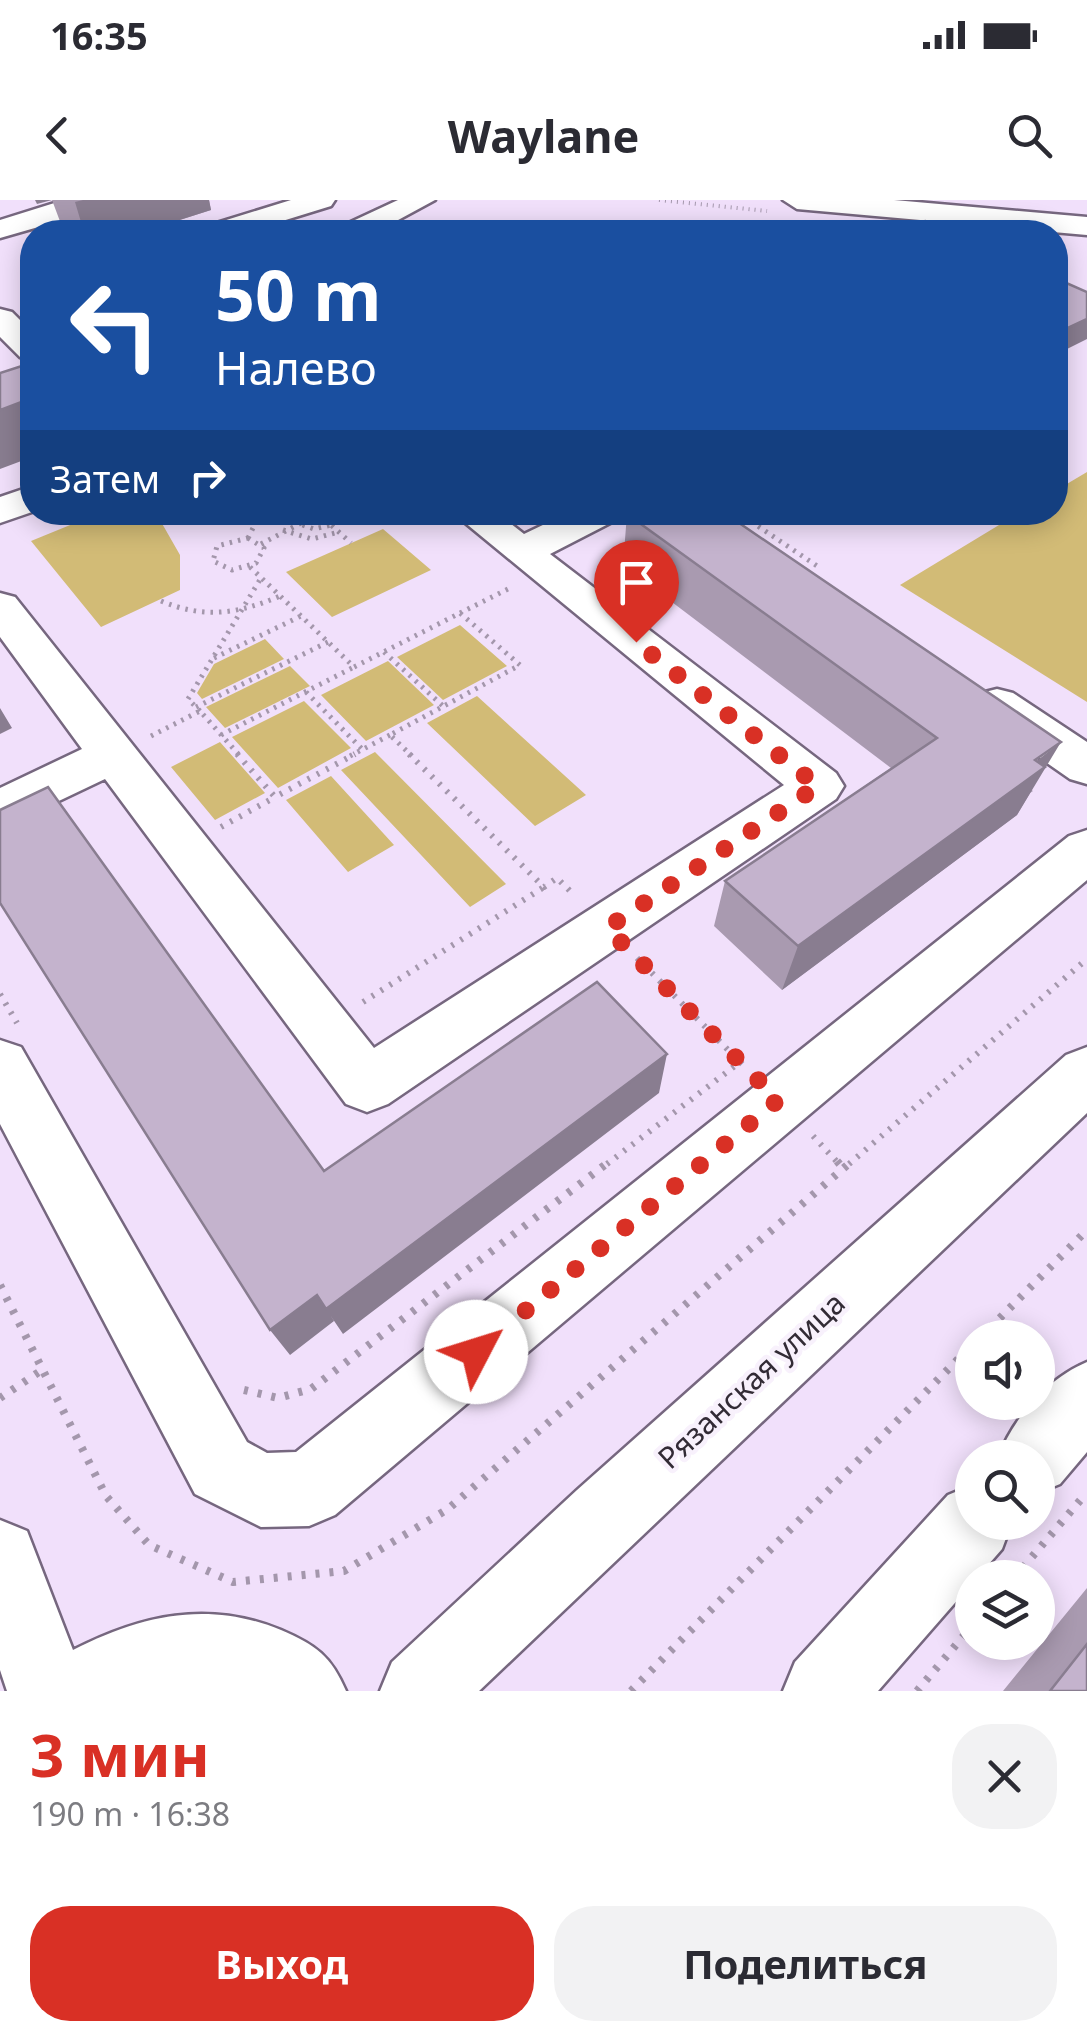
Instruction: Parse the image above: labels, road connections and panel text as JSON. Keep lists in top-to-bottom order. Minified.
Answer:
{"streets":{"street":["Рязанская улица"]},"page":{"status":"16:35","header":"Waylane","turn":["50 m","Налево"],"then":"Затем","heading":["3 мин","190 m · 16:38"],"buttons":["Выход","Поделиться"]}}
